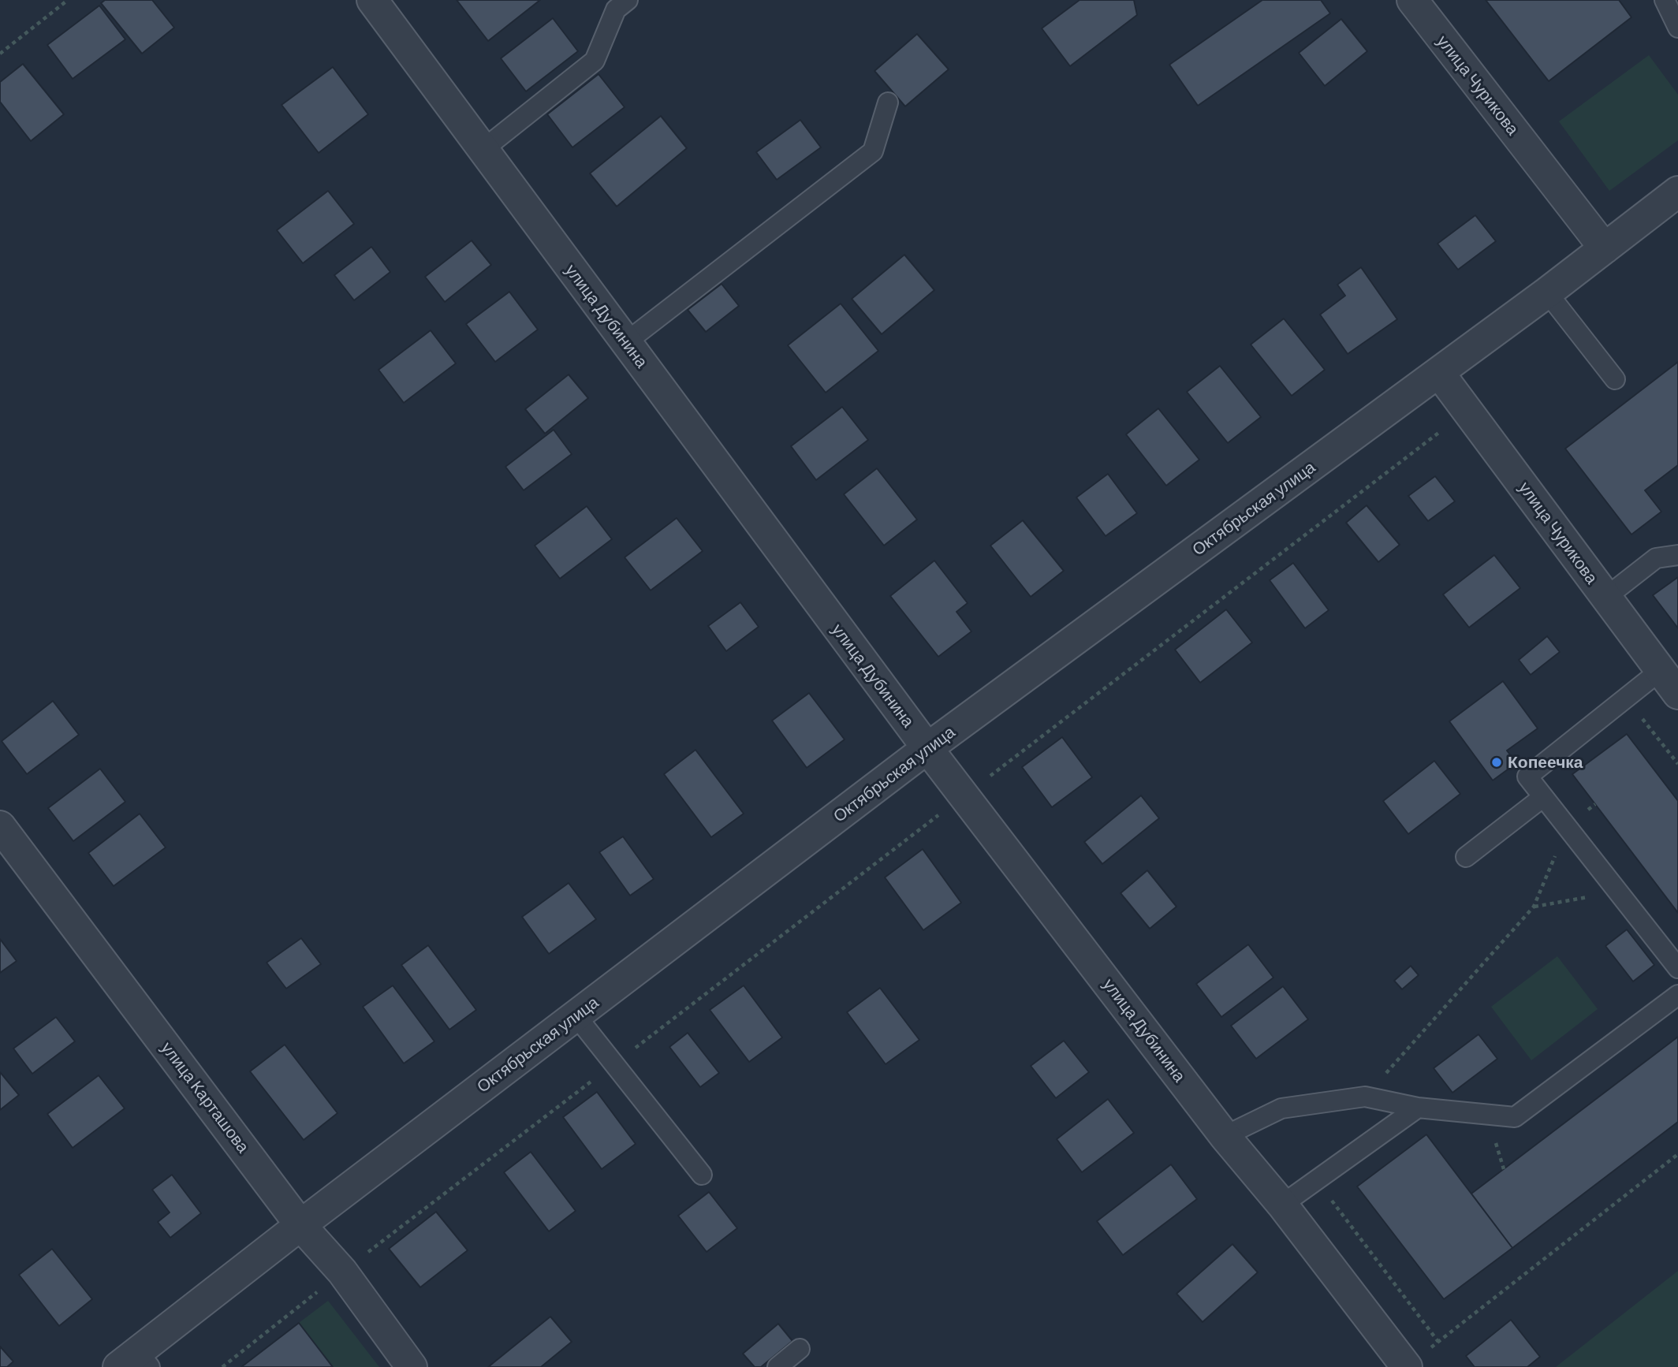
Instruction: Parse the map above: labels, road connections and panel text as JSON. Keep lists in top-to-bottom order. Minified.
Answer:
{"streets":{"street":["улица Чурикова","улица Дубинина","Октябрьская улица","улица Карташова"]},"crossings":[["улица Чурикова","Октябрьская улица"],["улица Дубинина","Октябрьская улица"],["Октябрьская улица","улица Карташова"]],"places":["Копеечка"]}
